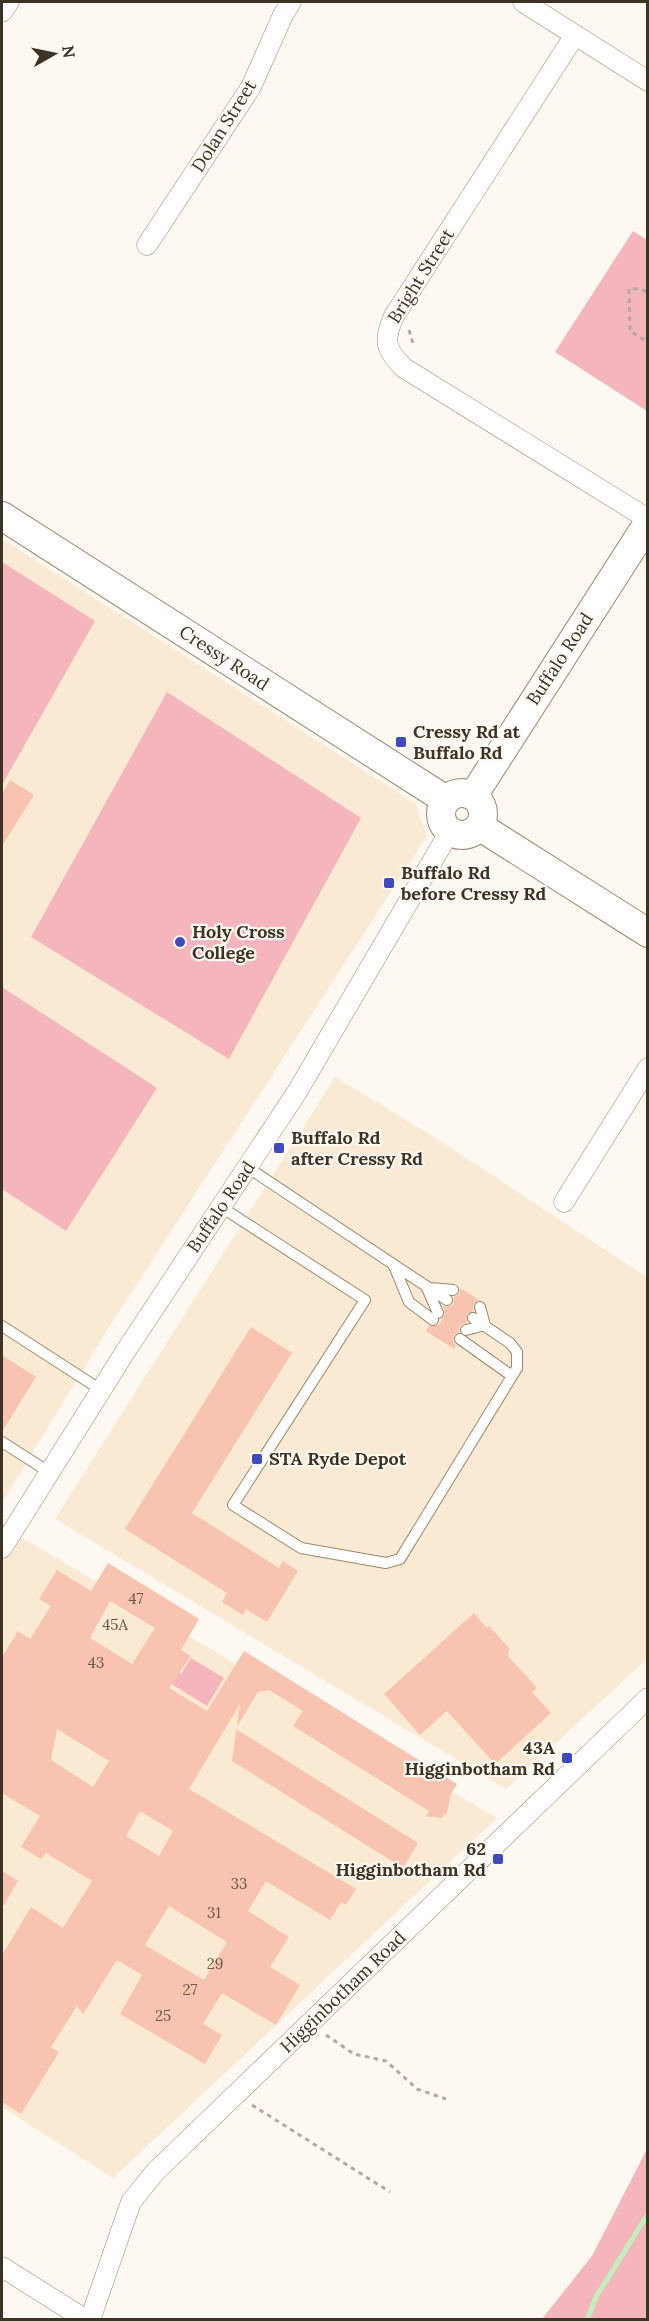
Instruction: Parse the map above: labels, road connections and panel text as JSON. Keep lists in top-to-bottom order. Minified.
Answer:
{"streets":{"street":["Dolan Street","Bright Street","Cressy Road","Buffalo Road","Higginbotham Road"]},"crossings":[["Bright Street","Buffalo Road"],["Cressy Road","Buffalo Road"]],"places":{"transit":["Cressy Rd at Buffalo Rd","Buffalo Rd before Cressy Rd","Buffalo Rd after Cressy Rd","STA Ryde Depot","43A Higginbotham Rd","62 Higginbotham Rd"],"other":["Holy Cross College"]},"house_numbers":["47","45A","43","33","31","29","27","25"],"north":"right"}
